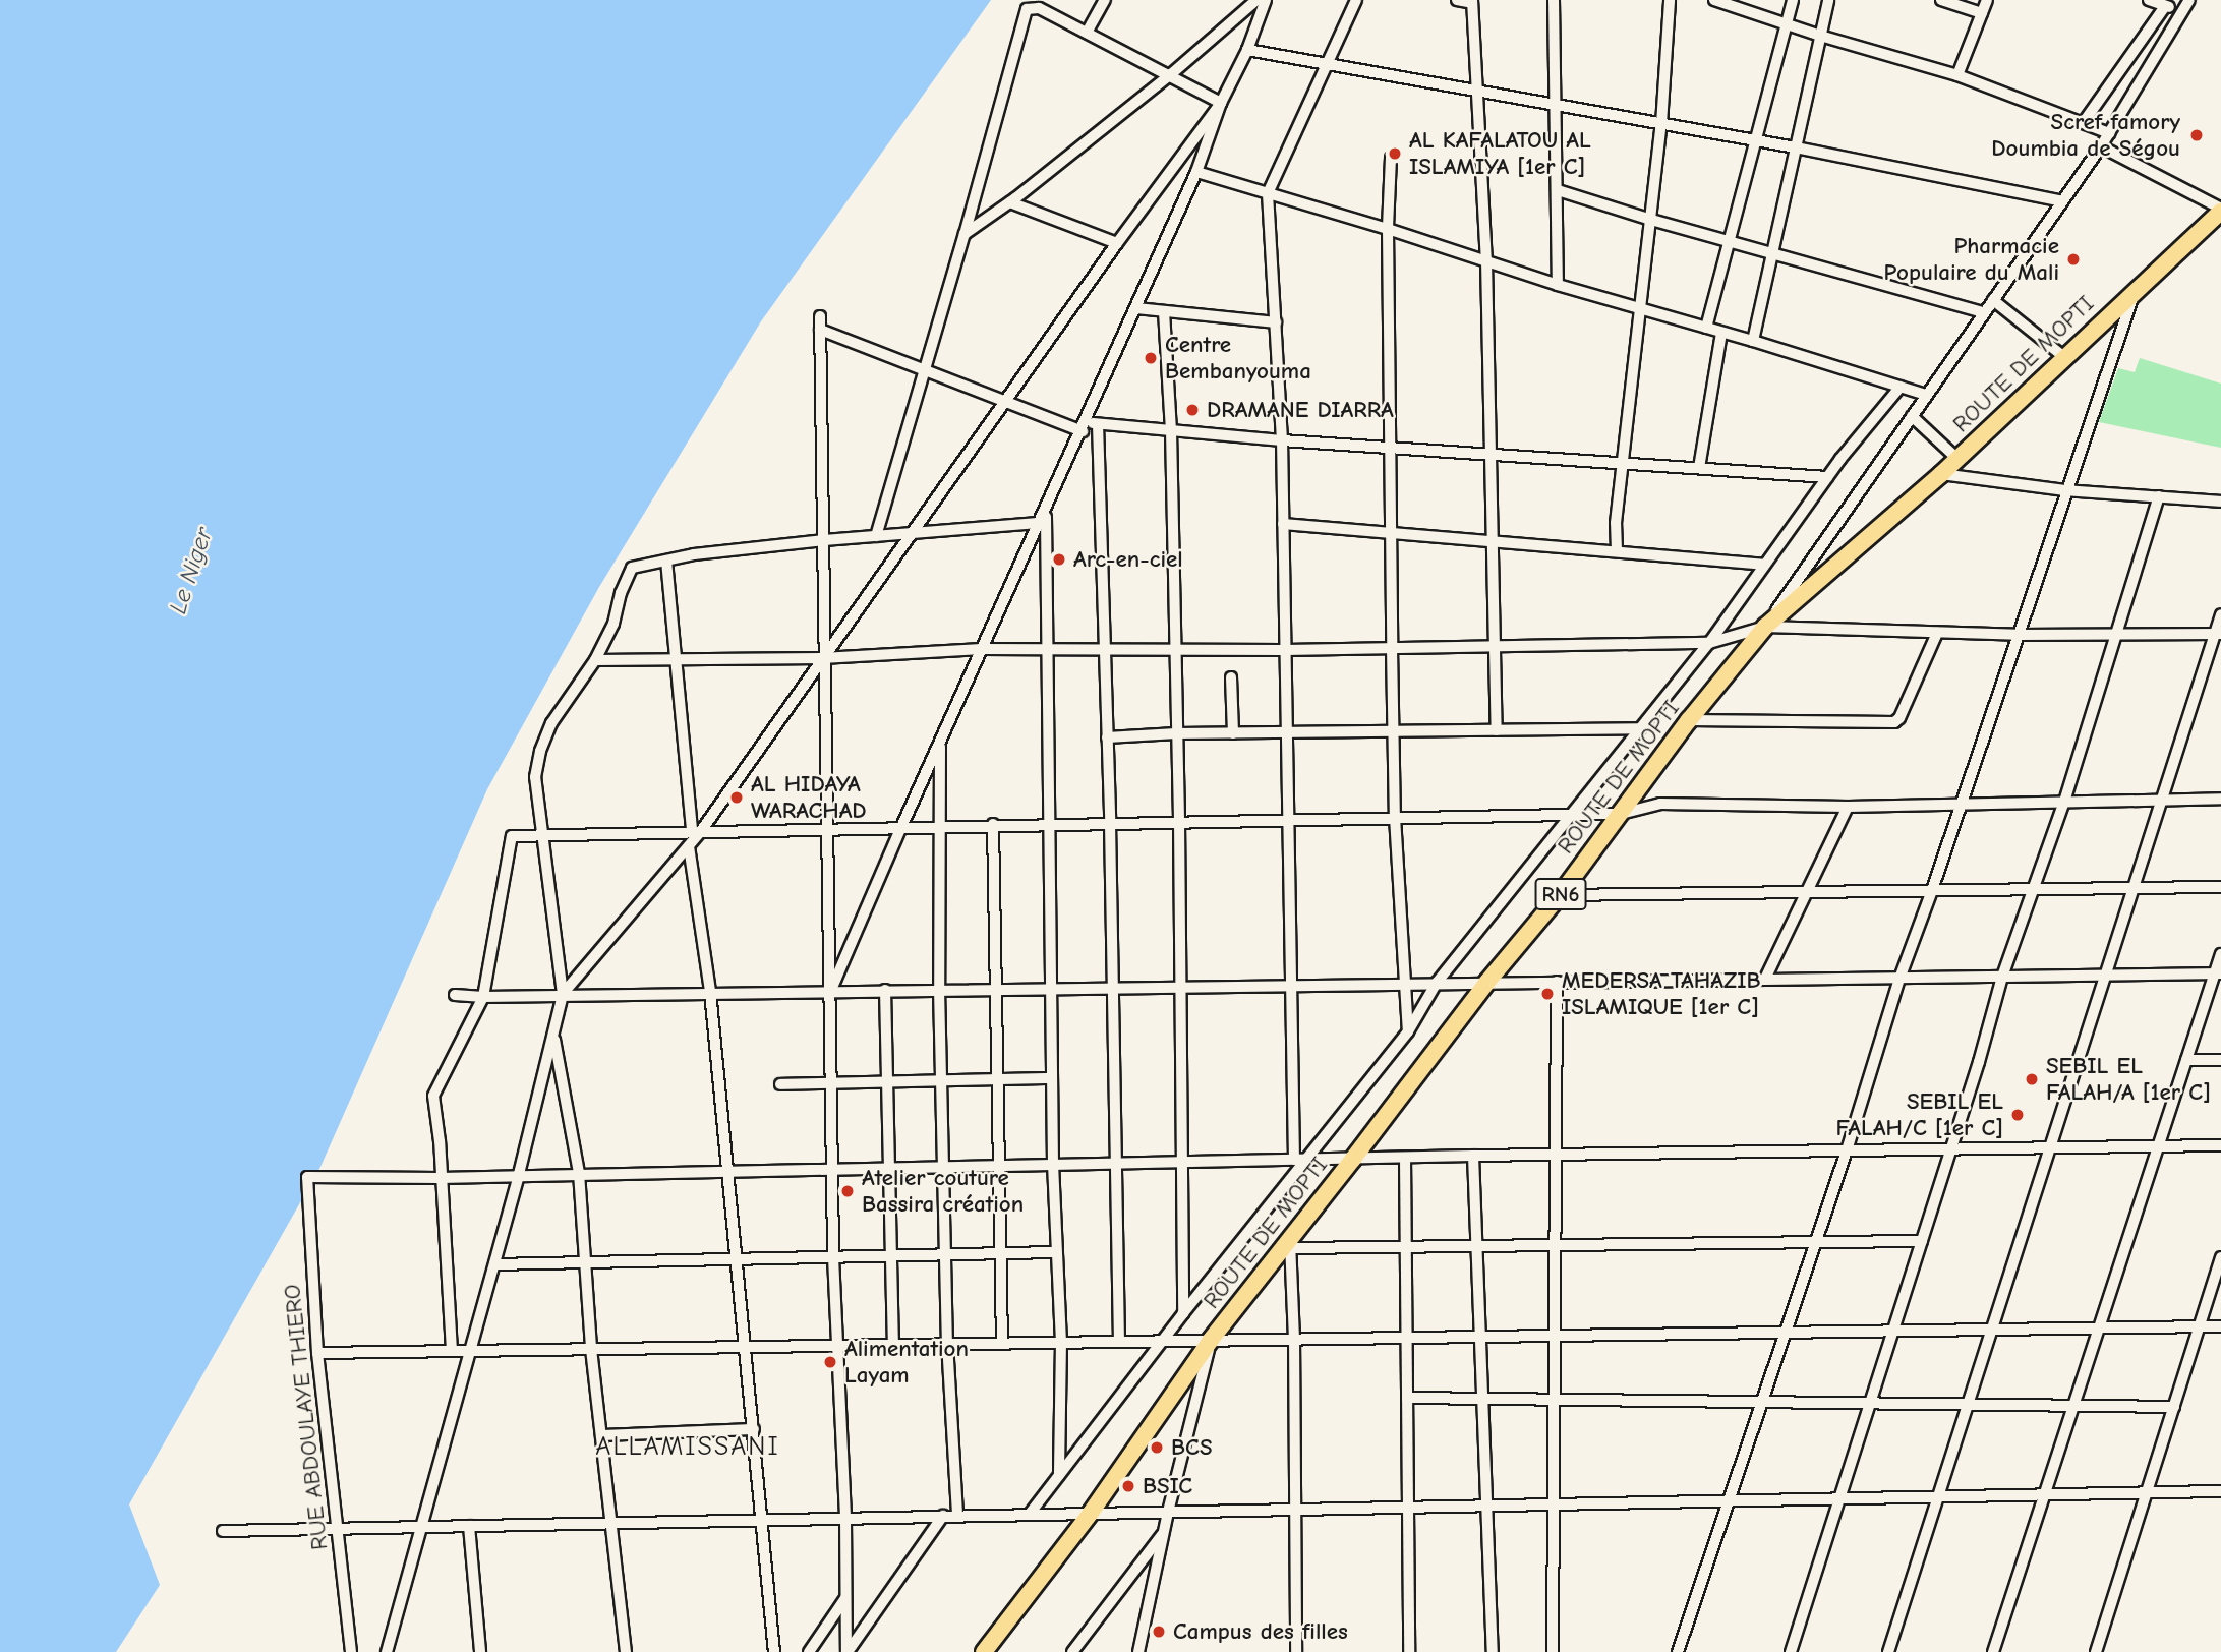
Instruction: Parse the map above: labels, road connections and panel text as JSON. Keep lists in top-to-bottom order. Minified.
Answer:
{"streets":{"highway":["ROUTE DE MOPTI","RN6"],"street":["RUE ABDOULAYE THIERO"]},"districts":["ALLAMISSANI"],"water":["Le Niger"],"places":["Scref famory Doumbia de Ségou","AL KAFALATOU AL ISLAMIYA [1er C]","Pharmacie Populaire du Mali","Centre Bembanyouma","DRAMANE DIARRA","Arc-en-ciel","AL HIDAYA WARACHAD","MEDERSA TAHAZIB ISLAMIQUE [1er C]","SEBIL EL FALAH/A [1er C]","SEBIL EL FALAH/C [1er C]","Atelier couture Bassira création","Alimentation Layam","BCS","BSIC","Campus des filles"]}
